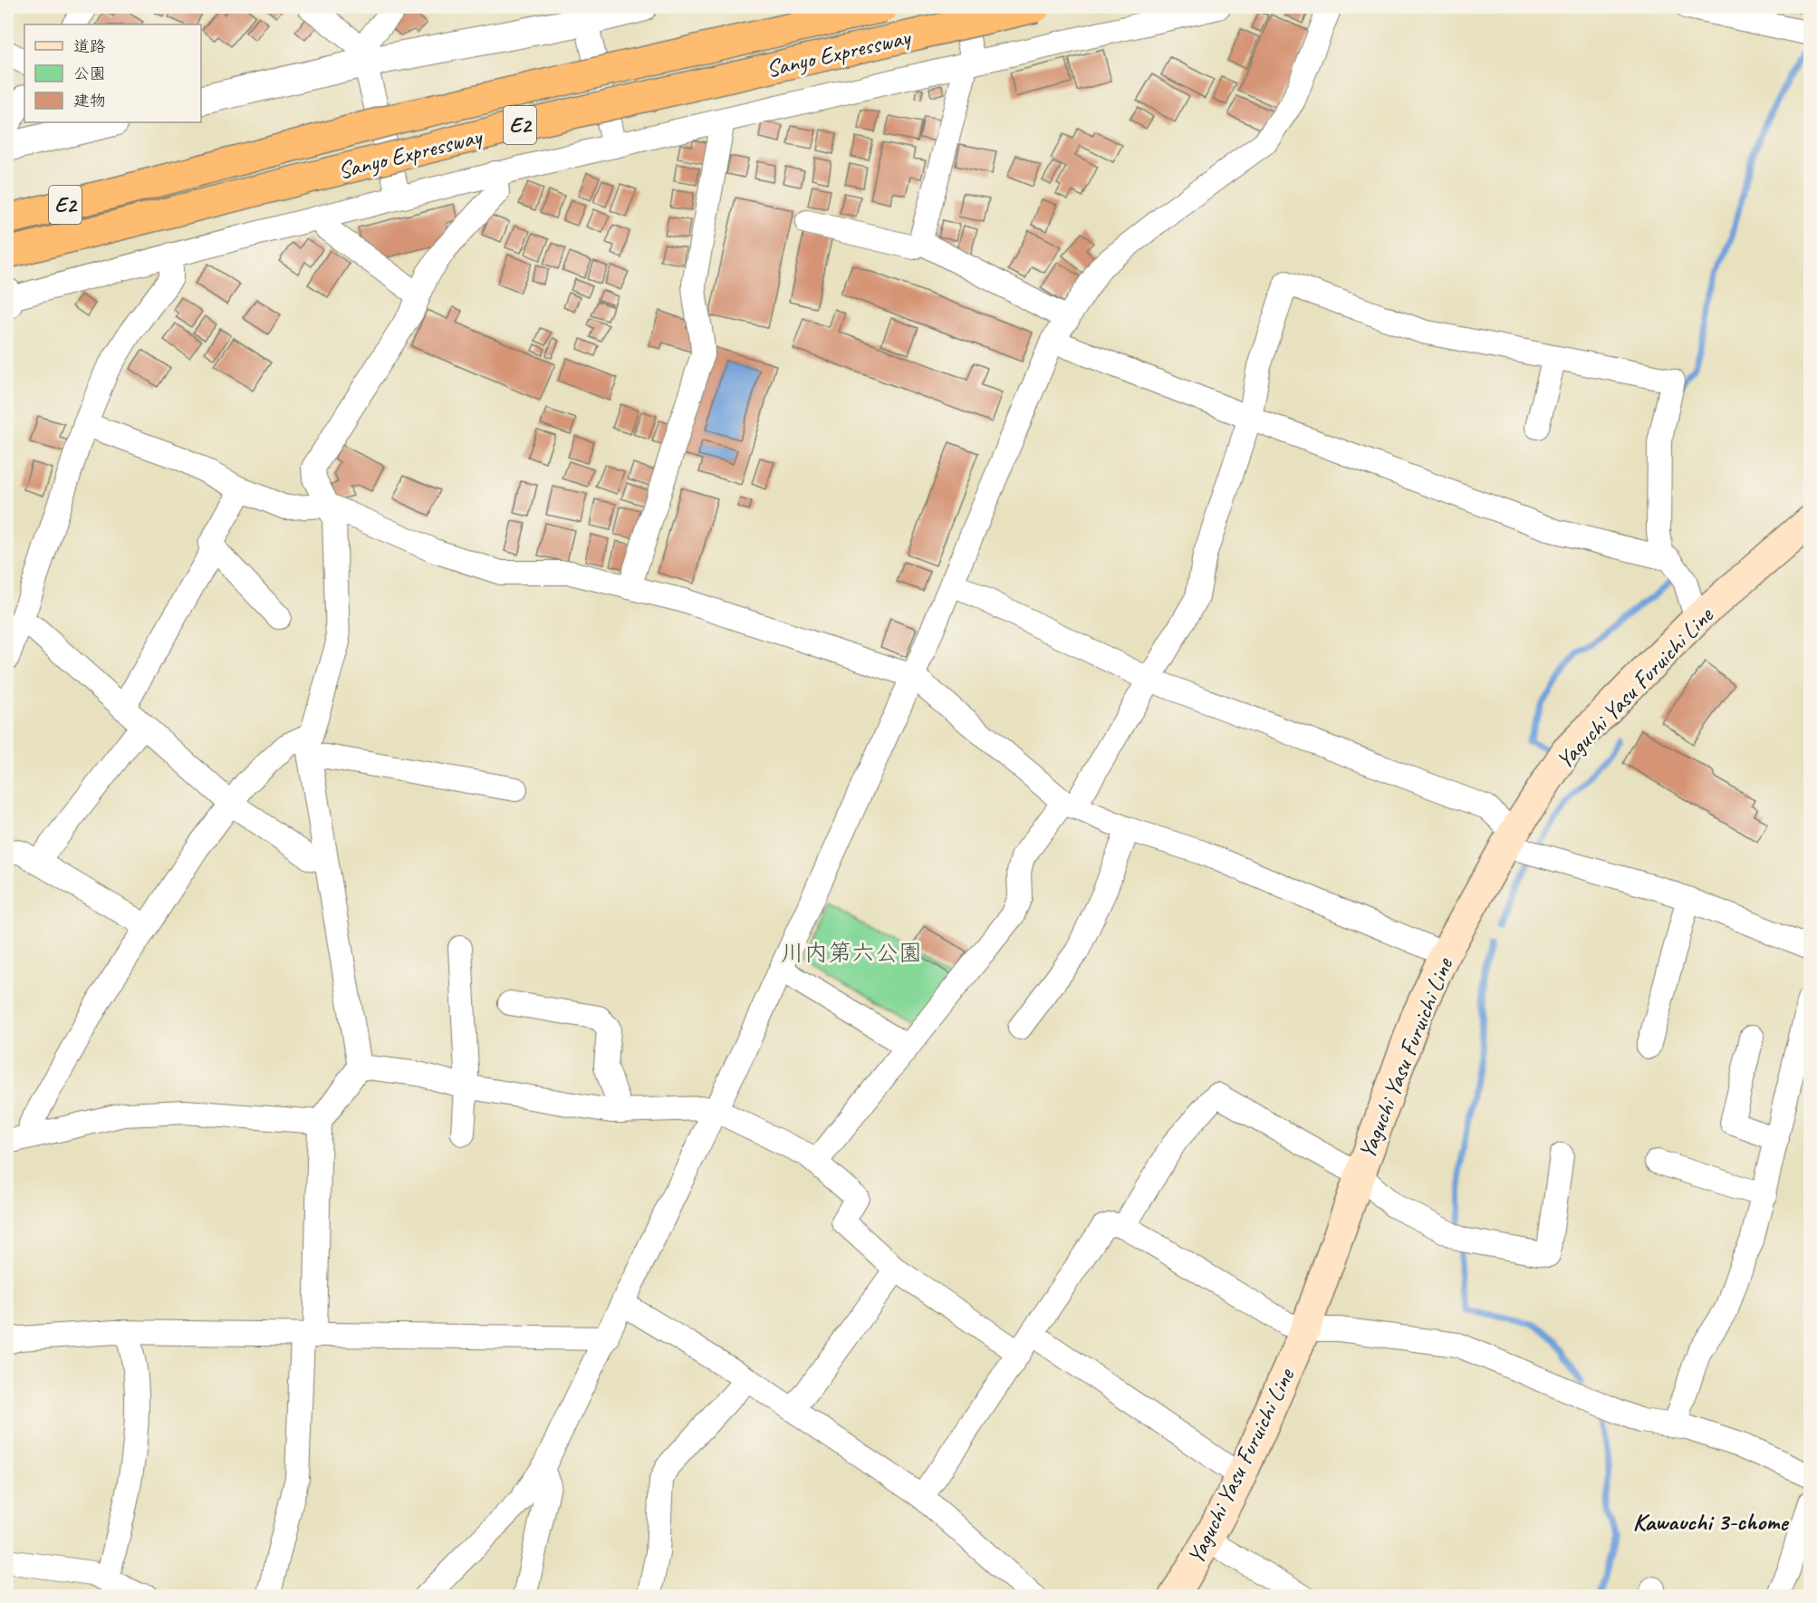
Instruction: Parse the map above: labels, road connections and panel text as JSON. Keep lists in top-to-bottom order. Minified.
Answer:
{"streets":{"highway":["Sanyo Expressway","E2"],"main road":["Yaguchi Yasu Furuichi Line"]},"districts":["Kawauchi 3-chome"],"parks":["川内第六公園"],"legend":["道路","公園","建物"]}
